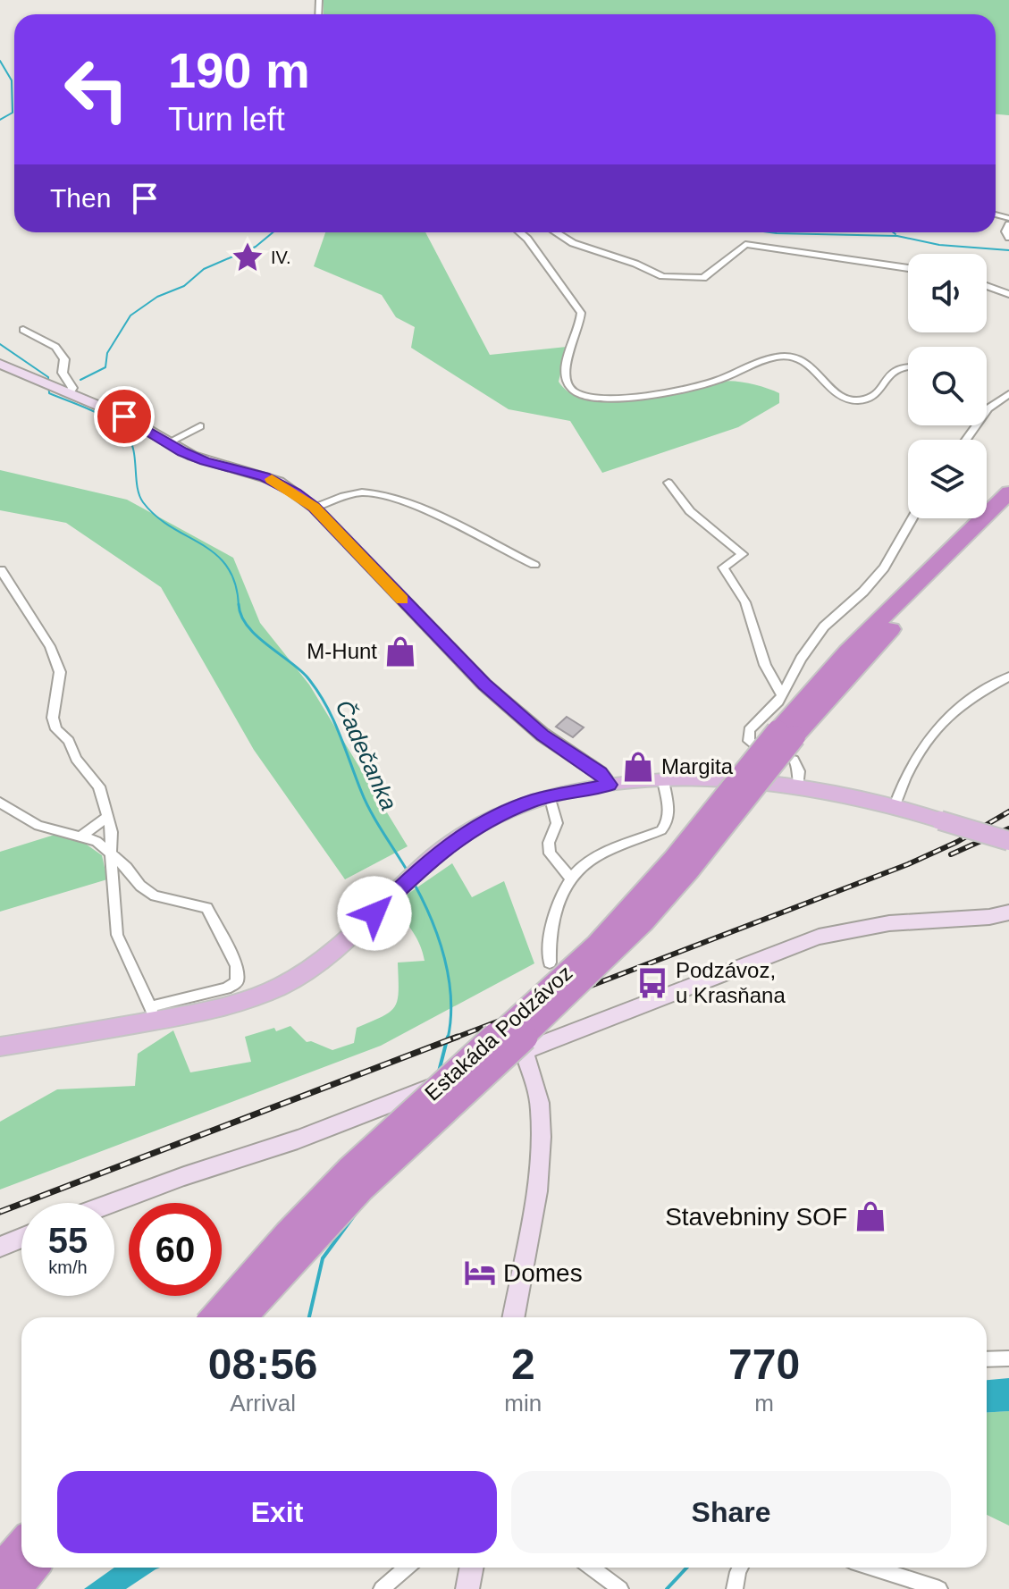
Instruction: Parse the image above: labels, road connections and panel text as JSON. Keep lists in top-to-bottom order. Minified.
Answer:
{"streets":{"highway":["Estakáda Podzávoz"]},"water":["Čadečanka"],"places":{"place":["IV."],"shop":["M-Hunt","Margita","Stavebniny SOF"],"bus stop":["Podzávoz, u Krasňana"],"hotel":["Domes"]},"page":{"turn":["190 m","Turn left"],"then":"Then","speed":"55 km/h","limit":"60","eta":["08:56","Arrival","2","min","770","m"],"buttons":["Exit","Share"]}}
